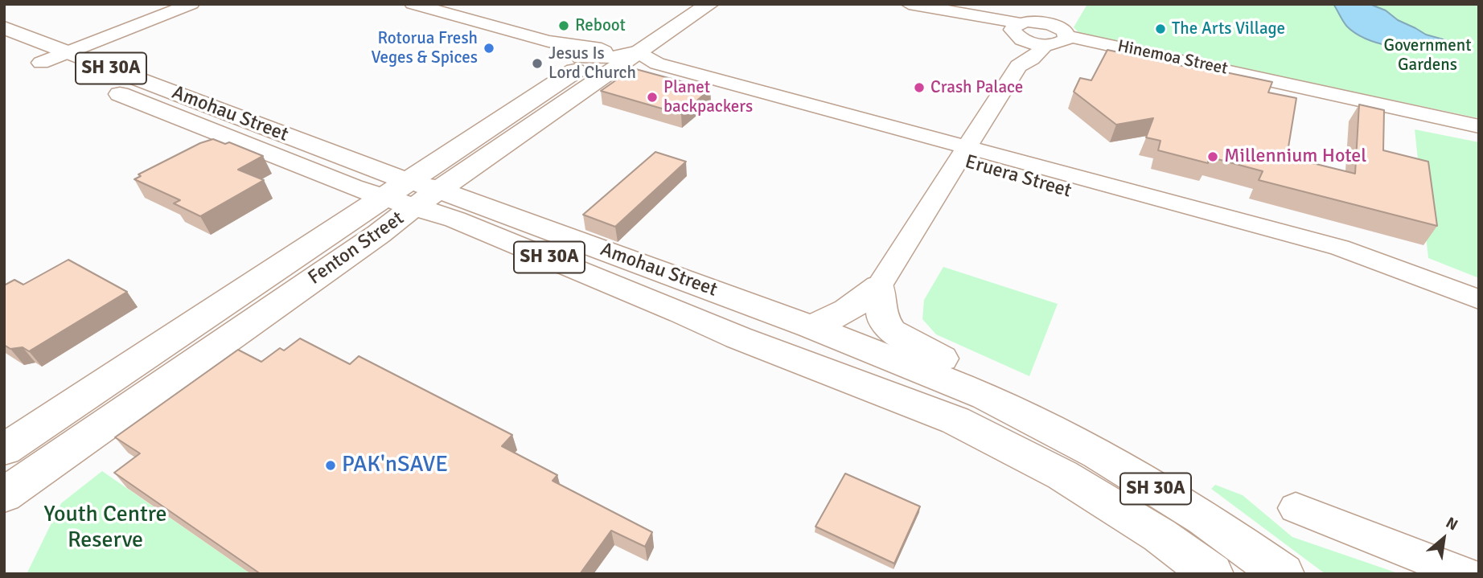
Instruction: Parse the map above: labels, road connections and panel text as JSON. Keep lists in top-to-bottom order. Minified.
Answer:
{"streets":{"main road":["SH 30A","Amohau Street","Fenton Street"],"street":["Hinemoa Street","Eruera Street"]},"crossings":[["Amohau Street","Fenton Street"],["Eruera Street","Fenton Street"]],"parks":["Government Gardens","Youth Centre Reserve"],"places":["Reboot","The Arts Village","Rotorua Fresh Veges & Spices","Jesus Is Lord Church","Crash Palace","Planet backpackers","Millennium Hotel","PAK'nSAVE"],"north":"top right"}
